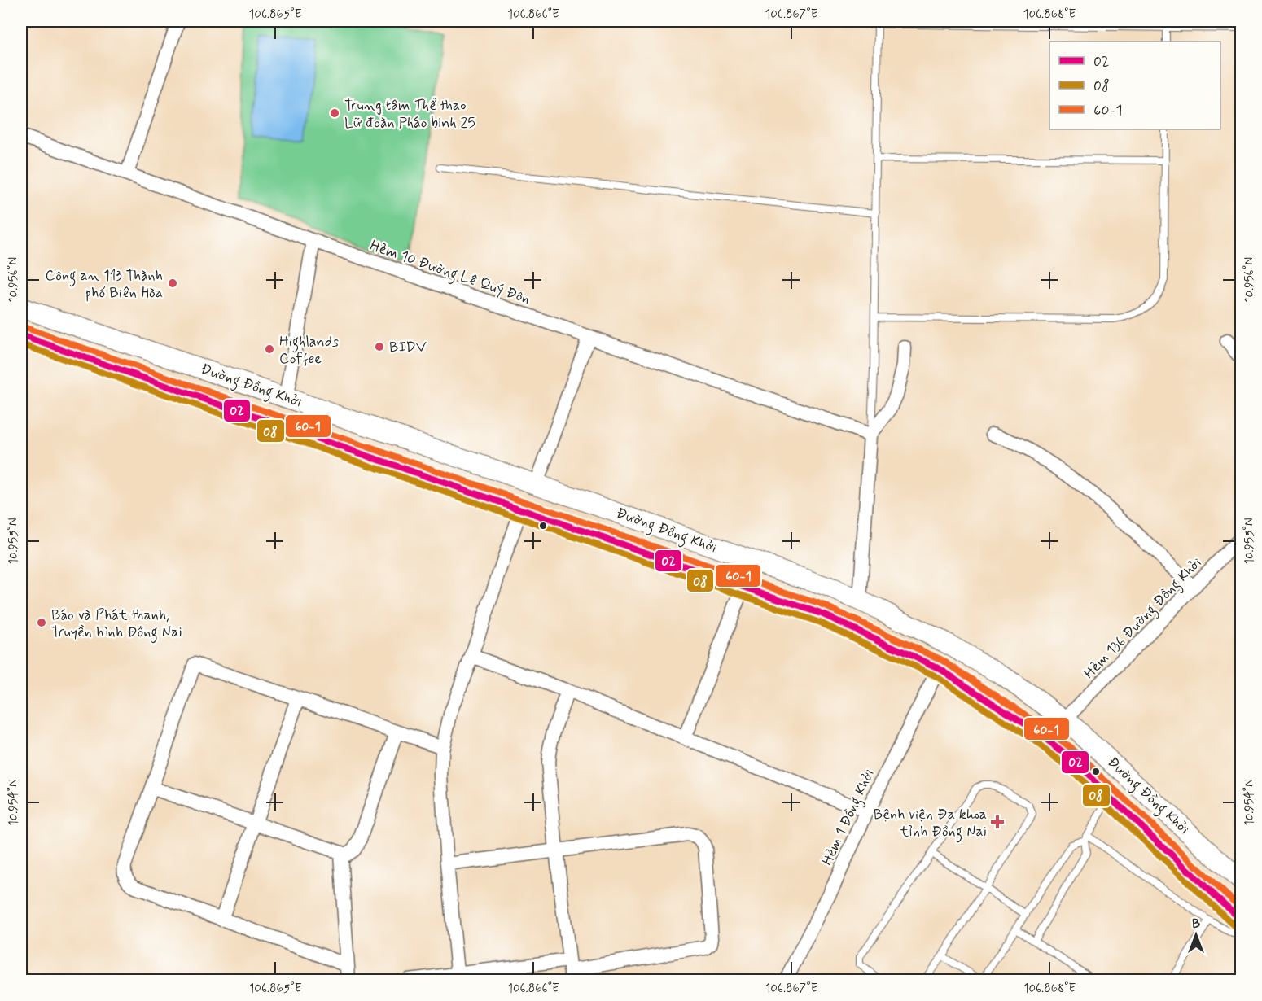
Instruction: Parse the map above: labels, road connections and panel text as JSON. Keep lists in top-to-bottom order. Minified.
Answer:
{"streets":{"main road":["Đường Đồng Khởi"],"street":["Hẻm 10 Đường Lê Quý Đôn","Hẻm 136 Đường Đồng Khởi","Hẻm 1 Đồng Khởi"]},"crossings":[["Đường Đồng Khởi","Hẻm 136 Đường Đồng Khởi"],["Đường Đồng Khởi","Hẻm 1 Đồng Khởi"]],"places":{"other":["Trung tâm Thể thao Lữ đoàn Pháo binh 25","Công an 113 Thành phố Biên Hòa","BIDV","Highlands Coffee","Báo và Phát thanh, Truyền hình Đồng Nai"],"health":["Bệnh viện Đa khoa tỉnh Đồng Nai"]},"lines":["transit line 60-1","transit line 02","transit line 08"],"legend":["02","08","60-1"],"north":"top","coordinates":["106.865°E","106.866°E","106.867°E","106.868°E","10.956°N","10.955°N","10.954°N"]}
